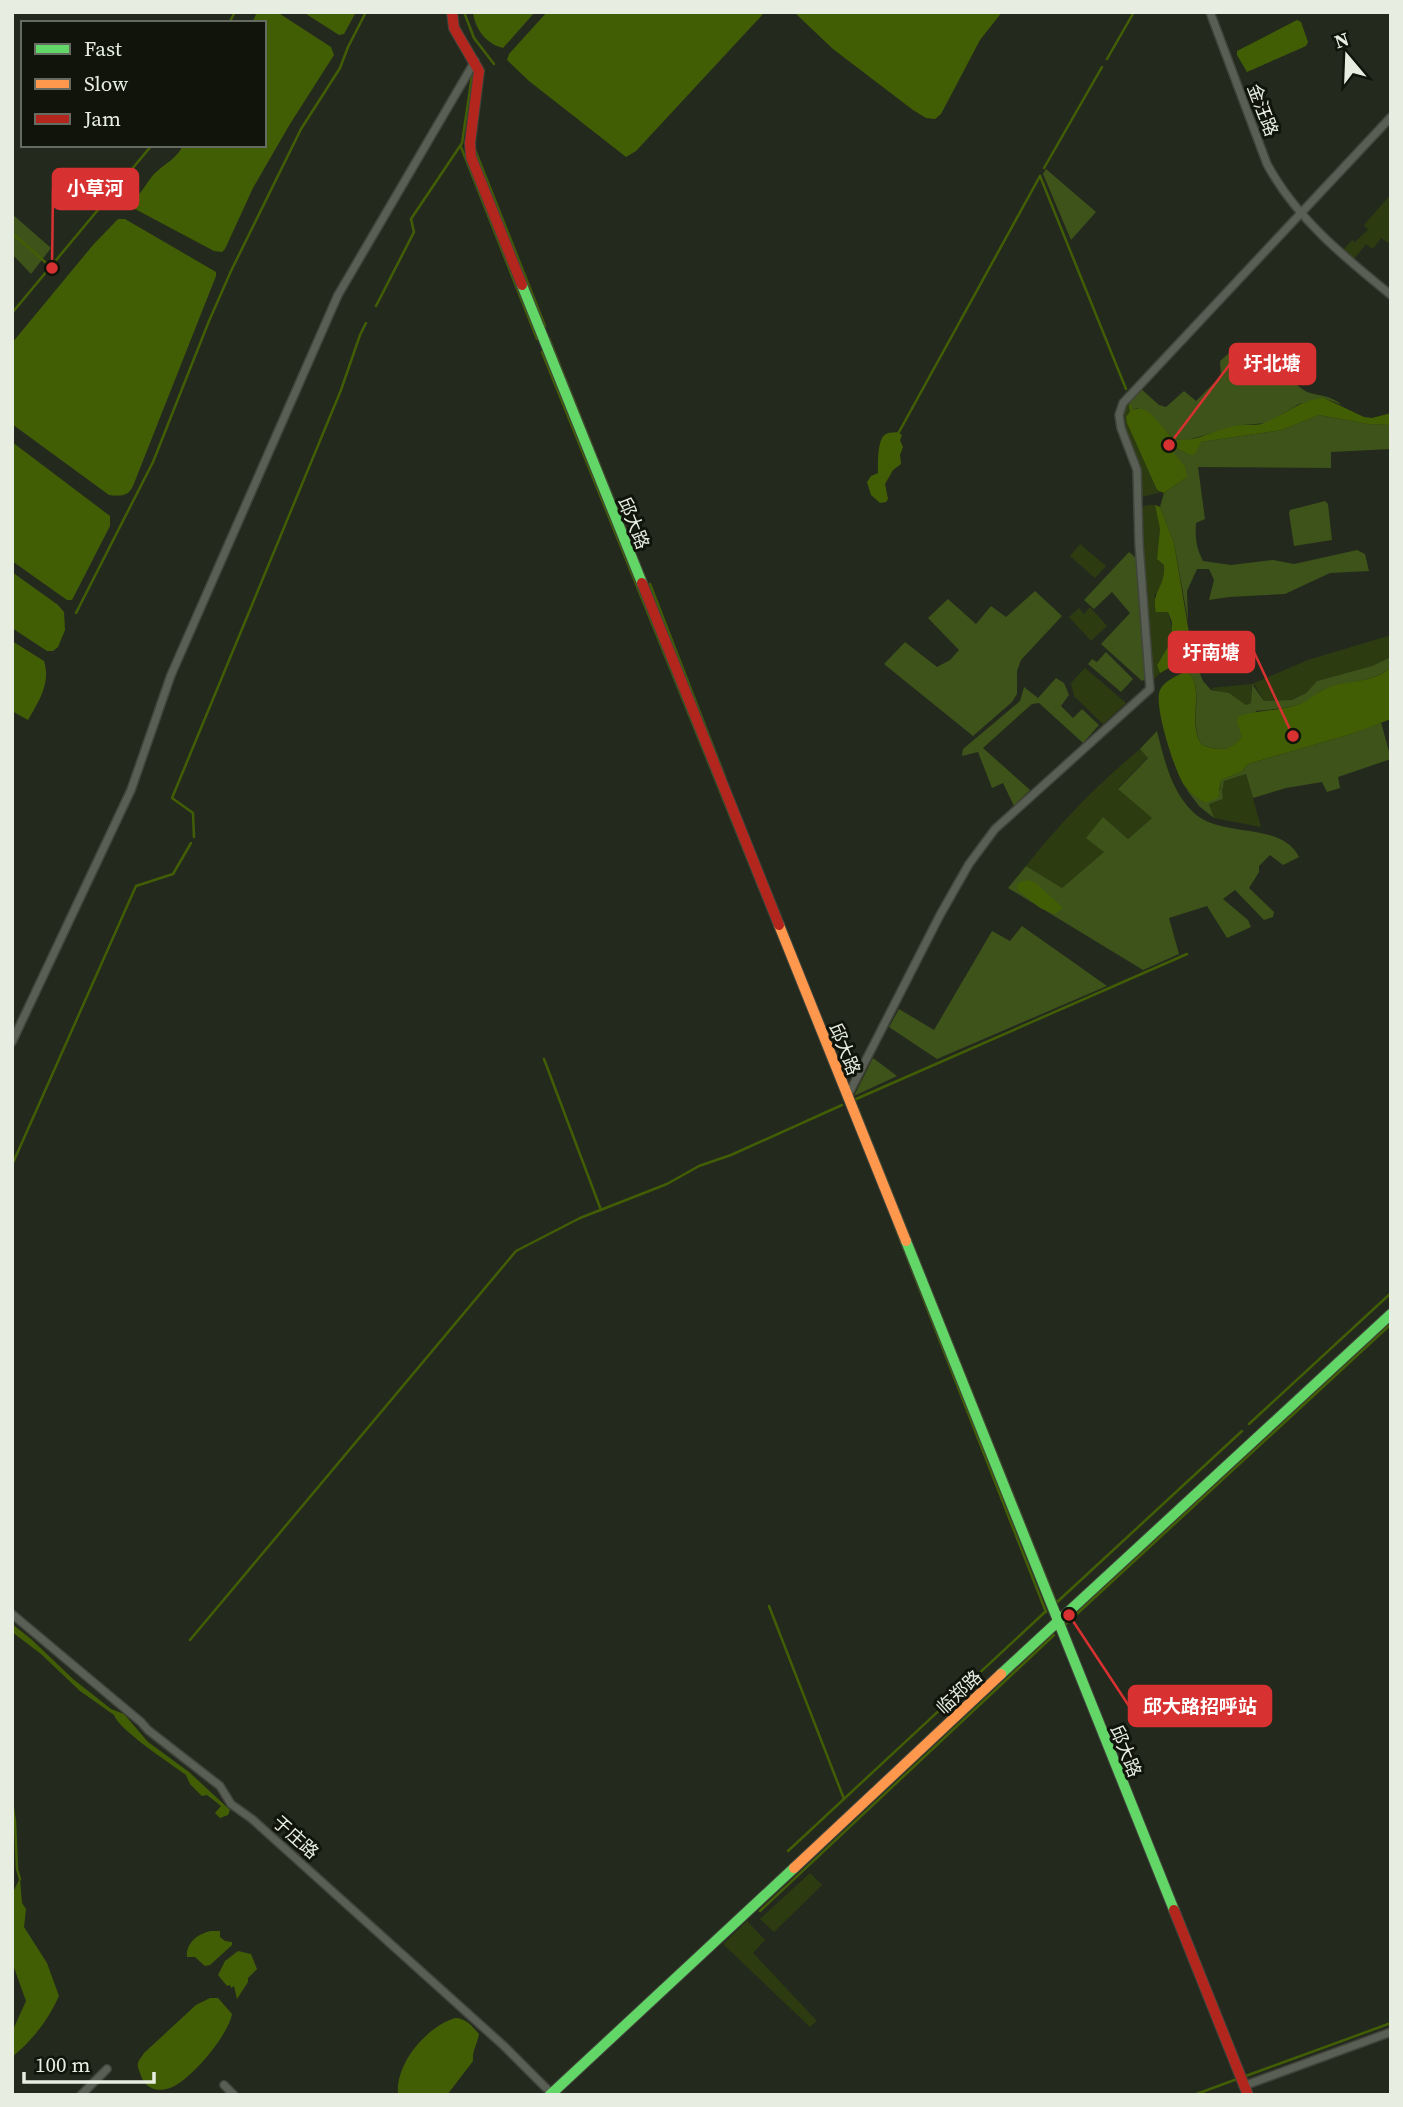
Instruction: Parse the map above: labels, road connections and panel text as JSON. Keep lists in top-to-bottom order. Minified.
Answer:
{"streets":{"street":["金汪路","邱大路","临郑路","于庄路"]},"crossings":[["邱大路","临郑路"],["临郑路","于庄路"]],"places":["小草河","圩北塘","圩南塘","邱大路招呼站"],"legend":["Fast","Slow","Jam"],"scale_bar":"100 m","north":"top"}
